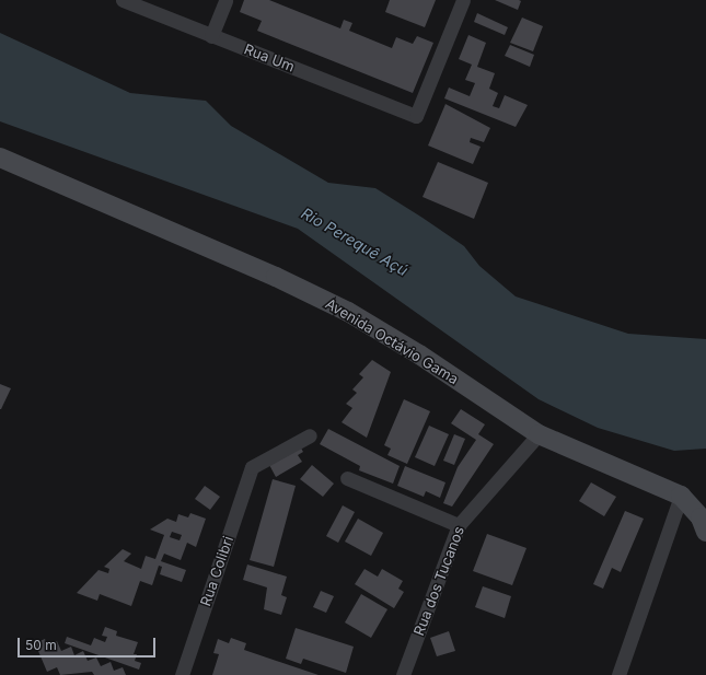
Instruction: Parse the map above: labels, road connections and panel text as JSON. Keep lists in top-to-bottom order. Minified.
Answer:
{"streets":{"street":["Rua Um","Avenida Octávio Gama","Rua Colibri","Rua dos Tucanos"]},"crossings":[["Avenida Octávio Gama","Rua dos Tucanos"]],"water":["Rio Perequê Açú"],"scale_bar":"50 m"}
